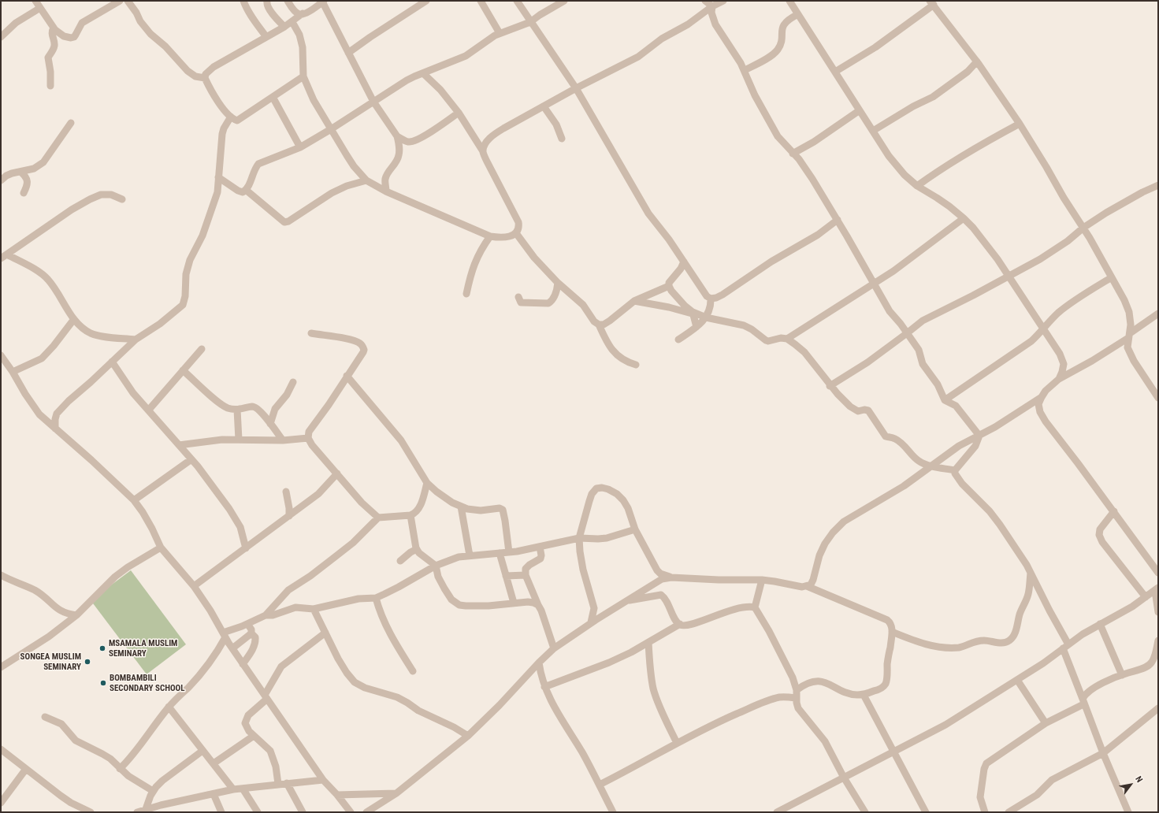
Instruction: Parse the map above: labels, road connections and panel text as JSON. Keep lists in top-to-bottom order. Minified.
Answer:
{"places":["MSAMALA MUSLIM SEMINARY","SONGEA MUSLIM SEMINARY","BOMBAMBILI SECONDARY SCHOOL"],"north":"top right"}
